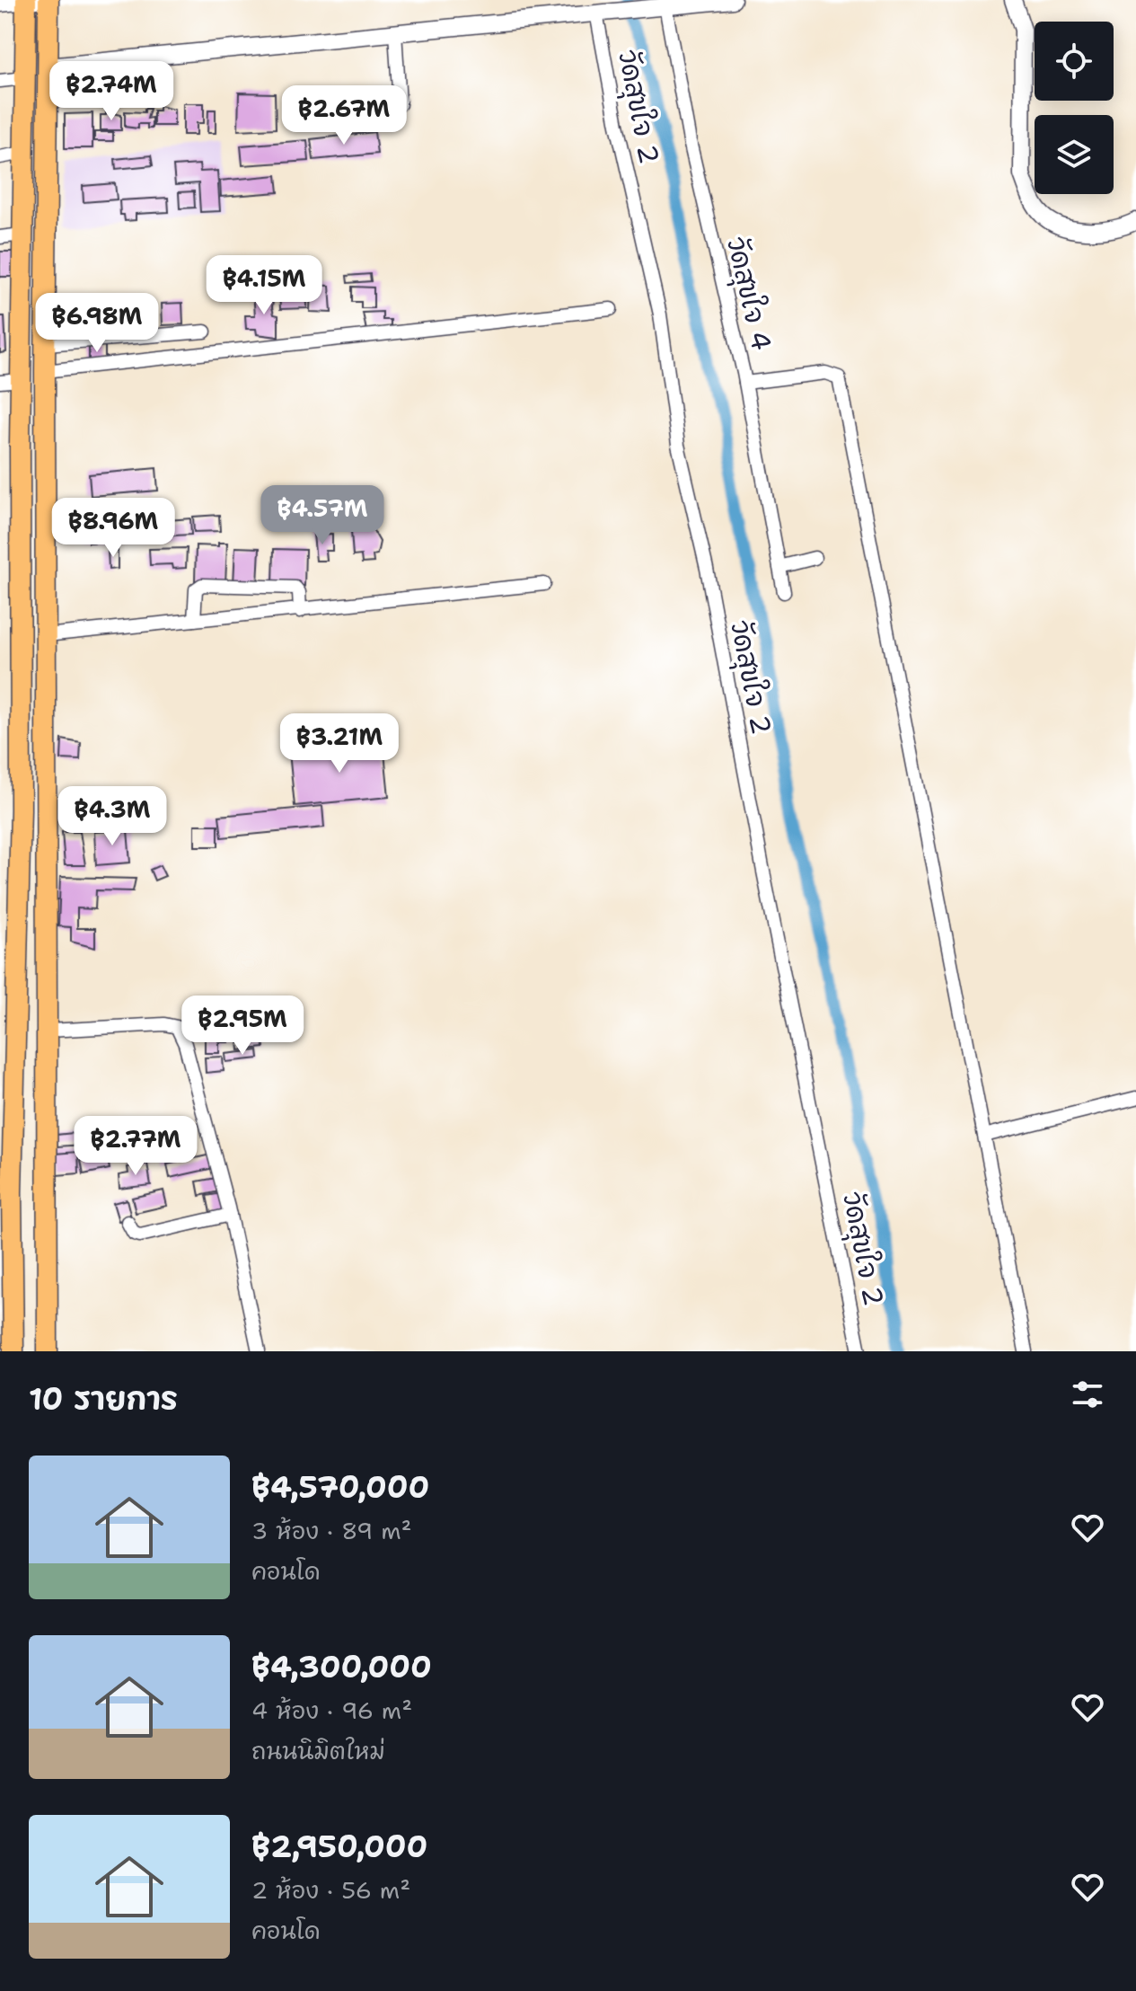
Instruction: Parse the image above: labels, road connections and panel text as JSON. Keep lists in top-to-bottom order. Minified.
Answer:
{"streets":{"street":["วัดสุขใจ 2","วัดสุขใจ 4"]},"page":{"price":["฿2.74M","฿2.67M","฿4.15M","฿6.98M","฿4.57M","฿8.96M","฿3.21M","฿4.3M","฿2.95M","฿2.77M"],"heading":"10 รายการ","list":[{"name":"฿4,570,000","note":"3 ห้อง · 89 m² · คอนโด"},{"name":"฿4,300,000","note":"4 ห้อง · 96 m² · ถนนนิมิตใหม่"},{"name":"฿2,950,000","note":"2 ห้อง · 56 m² · คอนโด"}]}}
